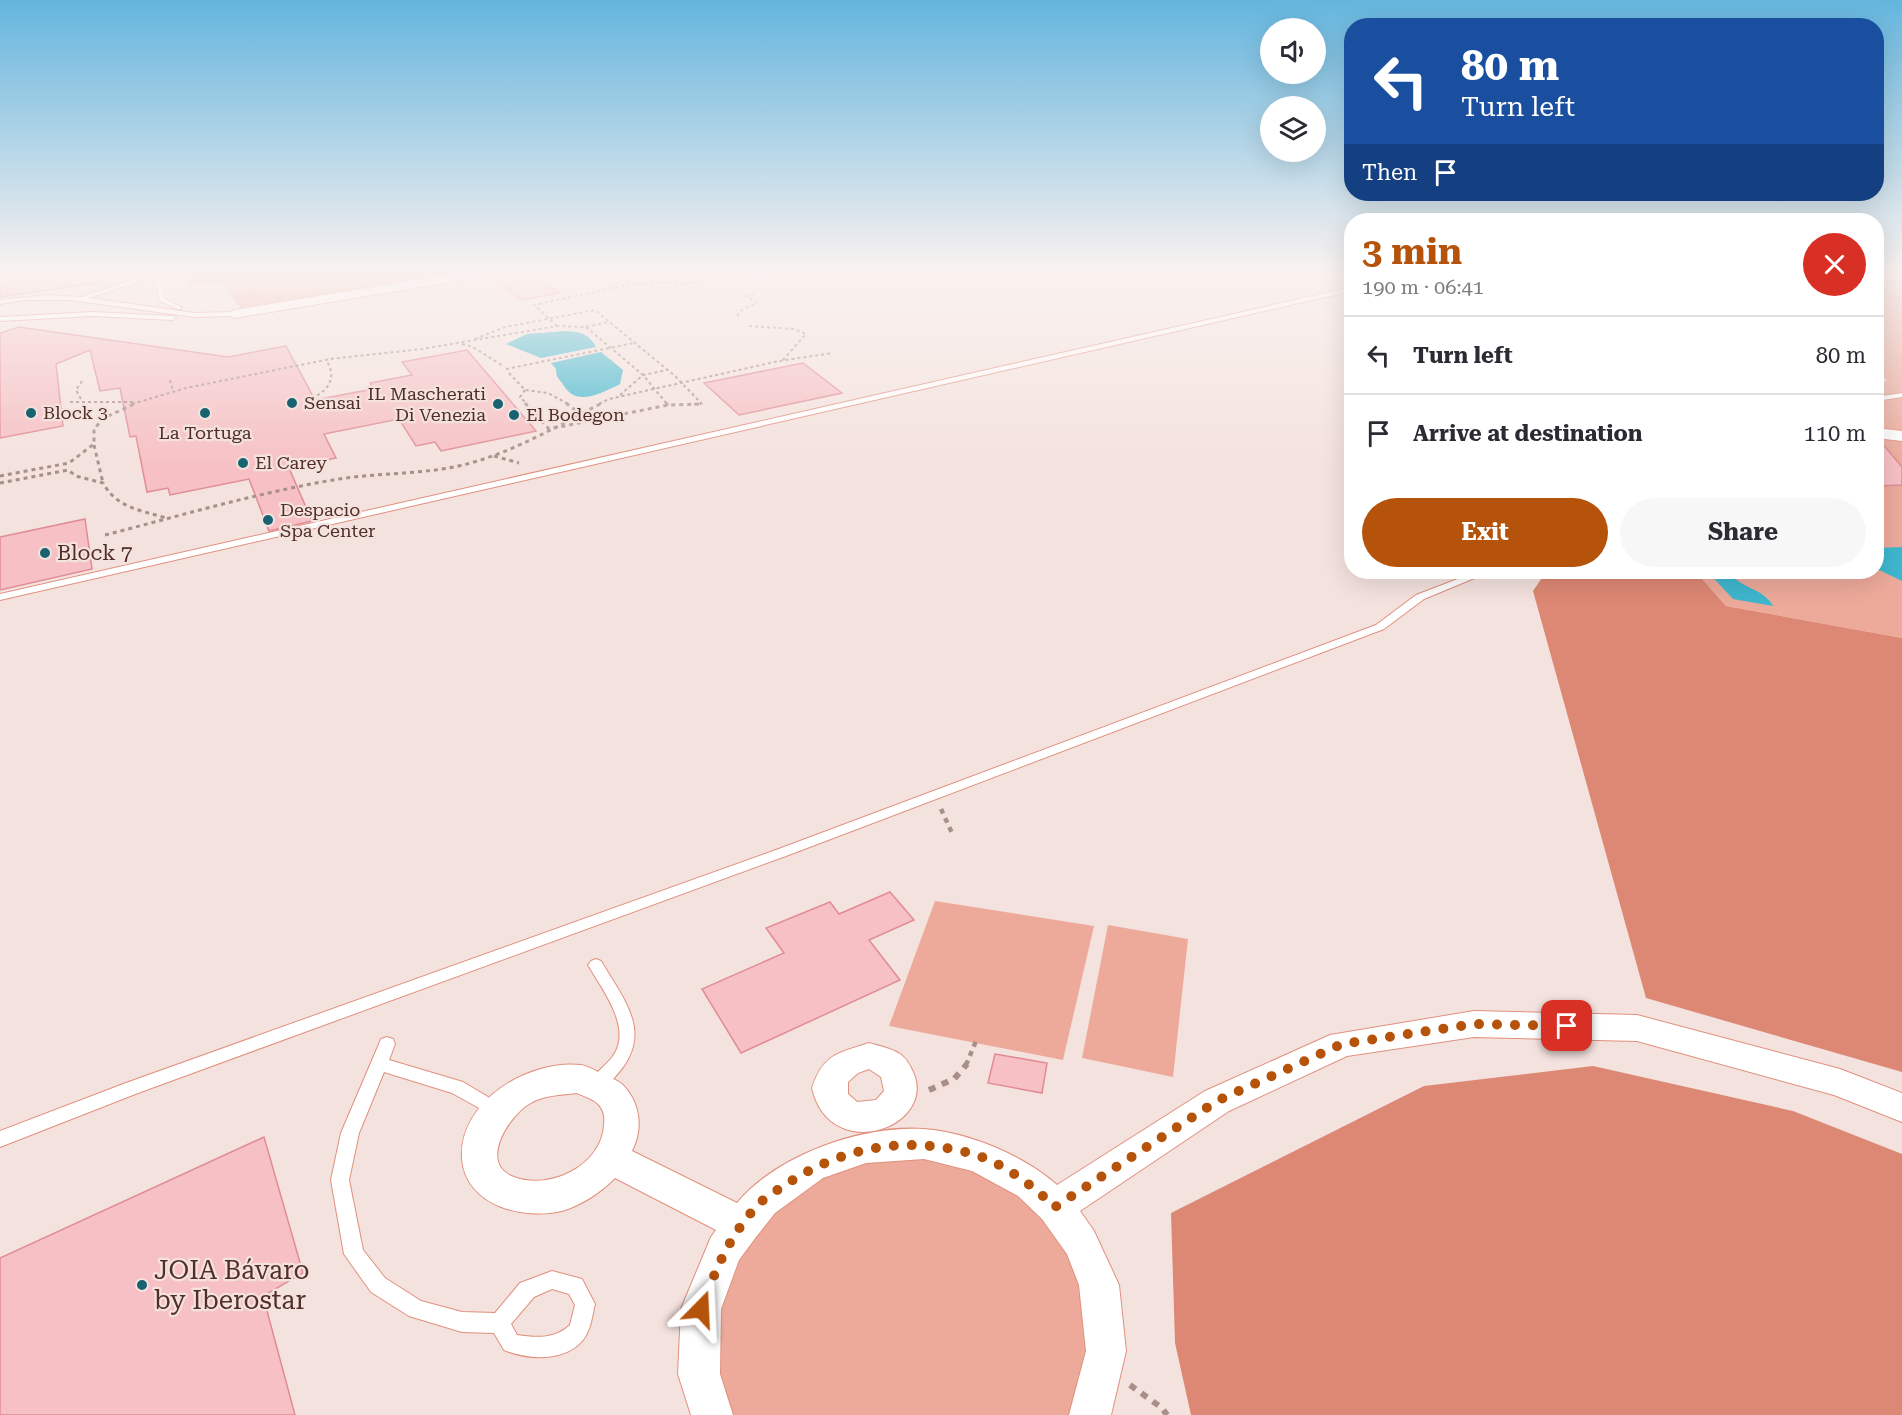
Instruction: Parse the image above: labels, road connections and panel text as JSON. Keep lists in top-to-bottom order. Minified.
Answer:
{"places":["Sensai","IL Mascherati Di Venezia","Block 3","La Tortuga","El Bodegon","El Carey","Despacio Spa Center","Block 7","JOIA Bávaro by Iberostar"],"page":{"turn":["80 m","Turn left"],"then":"Then","heading":["3 min","190 m · 06:41"],"list":[{"name":"Turn left","value":"80 m"},{"name":"Arrive at destination","value":"110 m"}],"buttons":["Exit","Share"]}}
